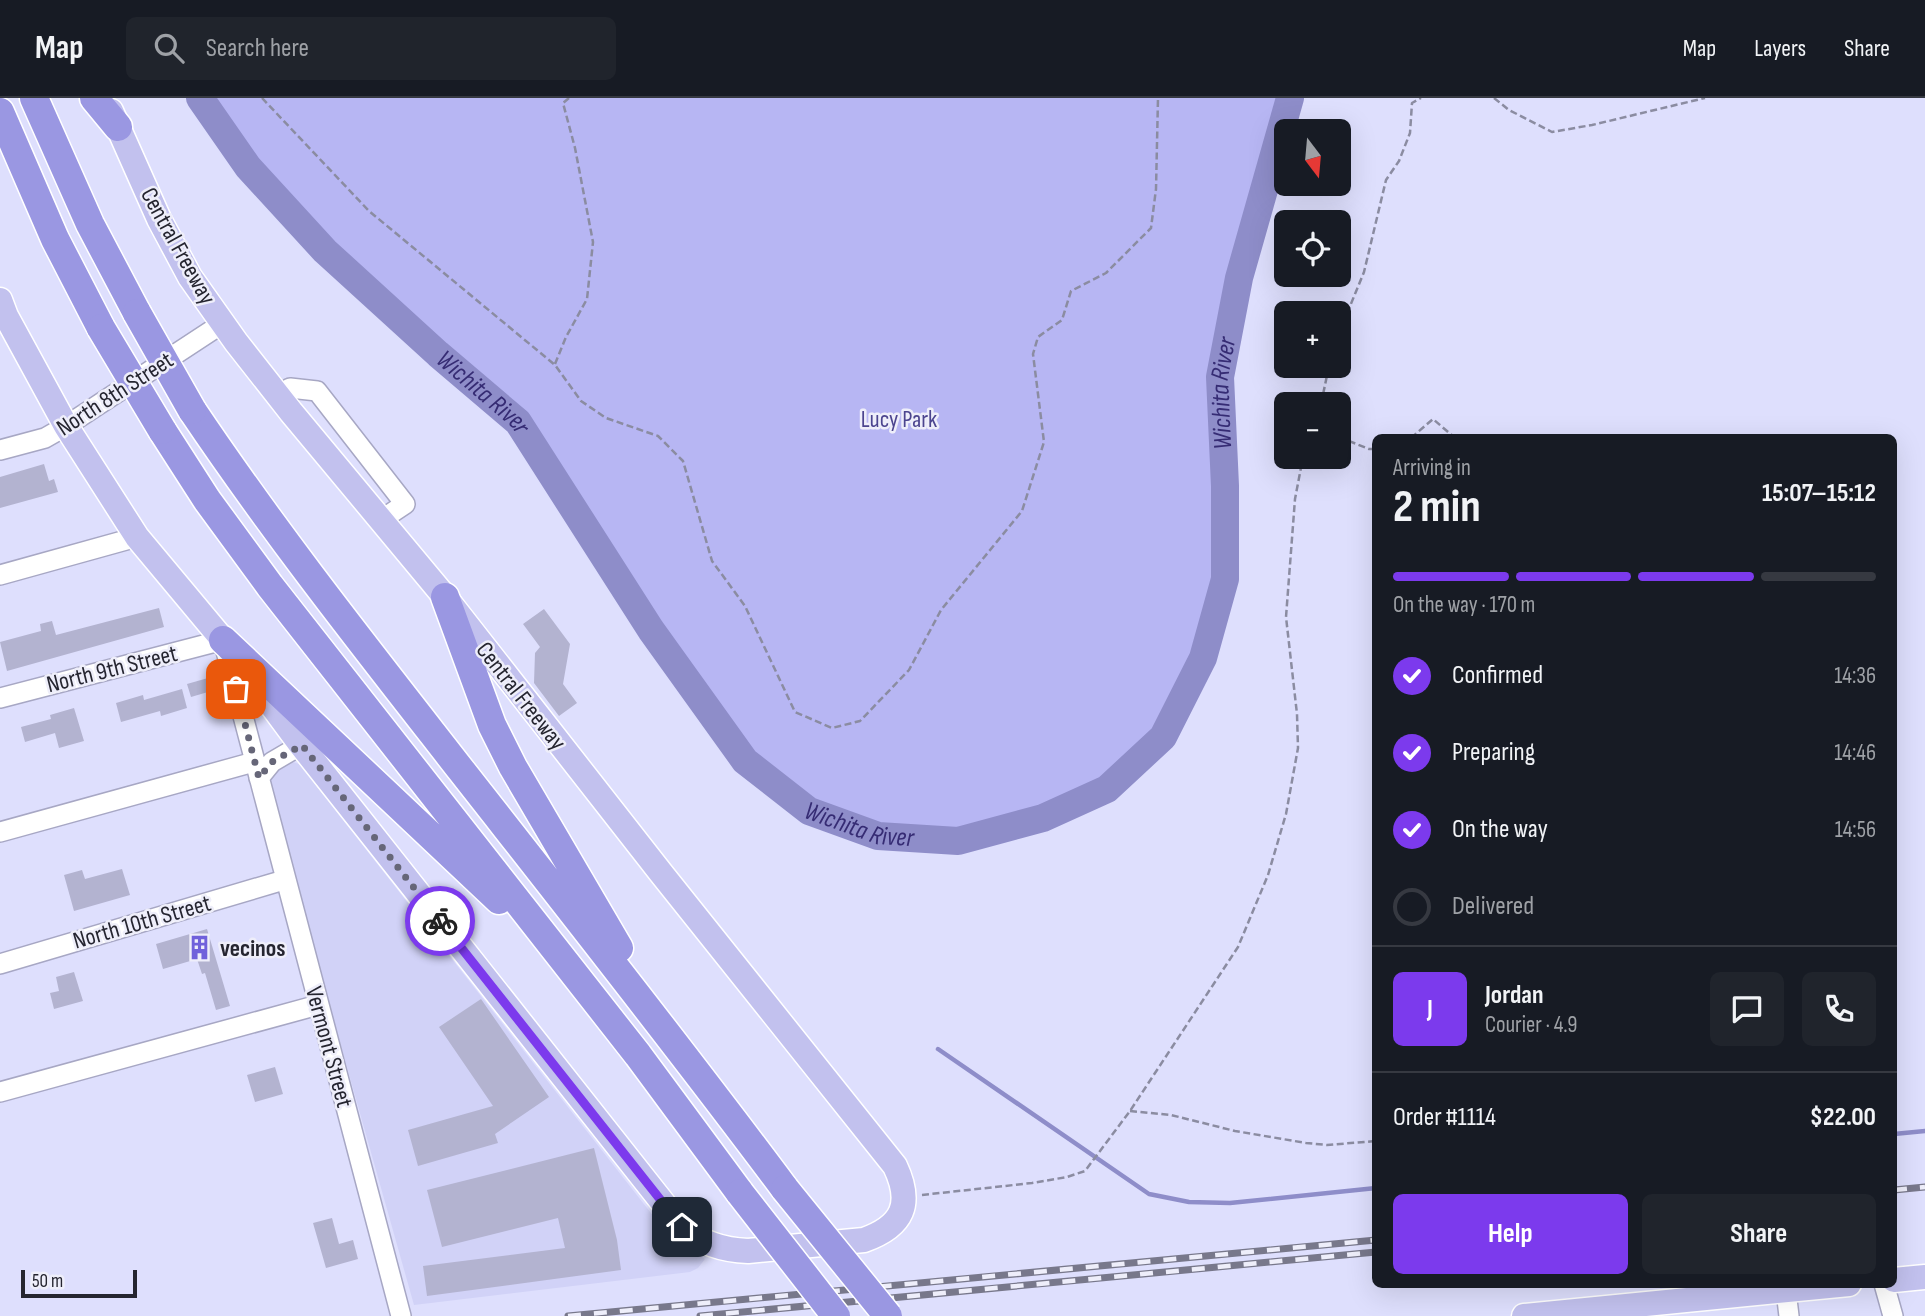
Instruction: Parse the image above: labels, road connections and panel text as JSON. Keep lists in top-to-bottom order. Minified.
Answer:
{"streets":{"main road":["Central Freeway"],"street":["North 8th Street","North 9th Street","North 10th Street","Vermont Street"]},"crossings":[["Central Freeway","North 8th Street"],["North 9th Street","Vermont Street"],["North 10th Street","Vermont Street"]],"water":["Wichita River"],"parks":["Lucy Park"],"places":{"building":["vecinos"]},"scale_bar":"50 m","north":"bottom","page":{"header":"Map","search":"Search here","nav":["Map","Layers","Share"],"map_buttons":["+","−"],"heading":["2 min","Arriving in","15:07–15:12"],"panel":["Jordan","Courier · 4.9","Order #1114","$22.00"],"bar":"On the way · 170 m","list":[["Confirmed","14:36"],["Preparing","14:46"],["On the way","14:56"],"Delivered"],"round":"J","buttons":["Help","Share"],"scale":"50 m"}}
